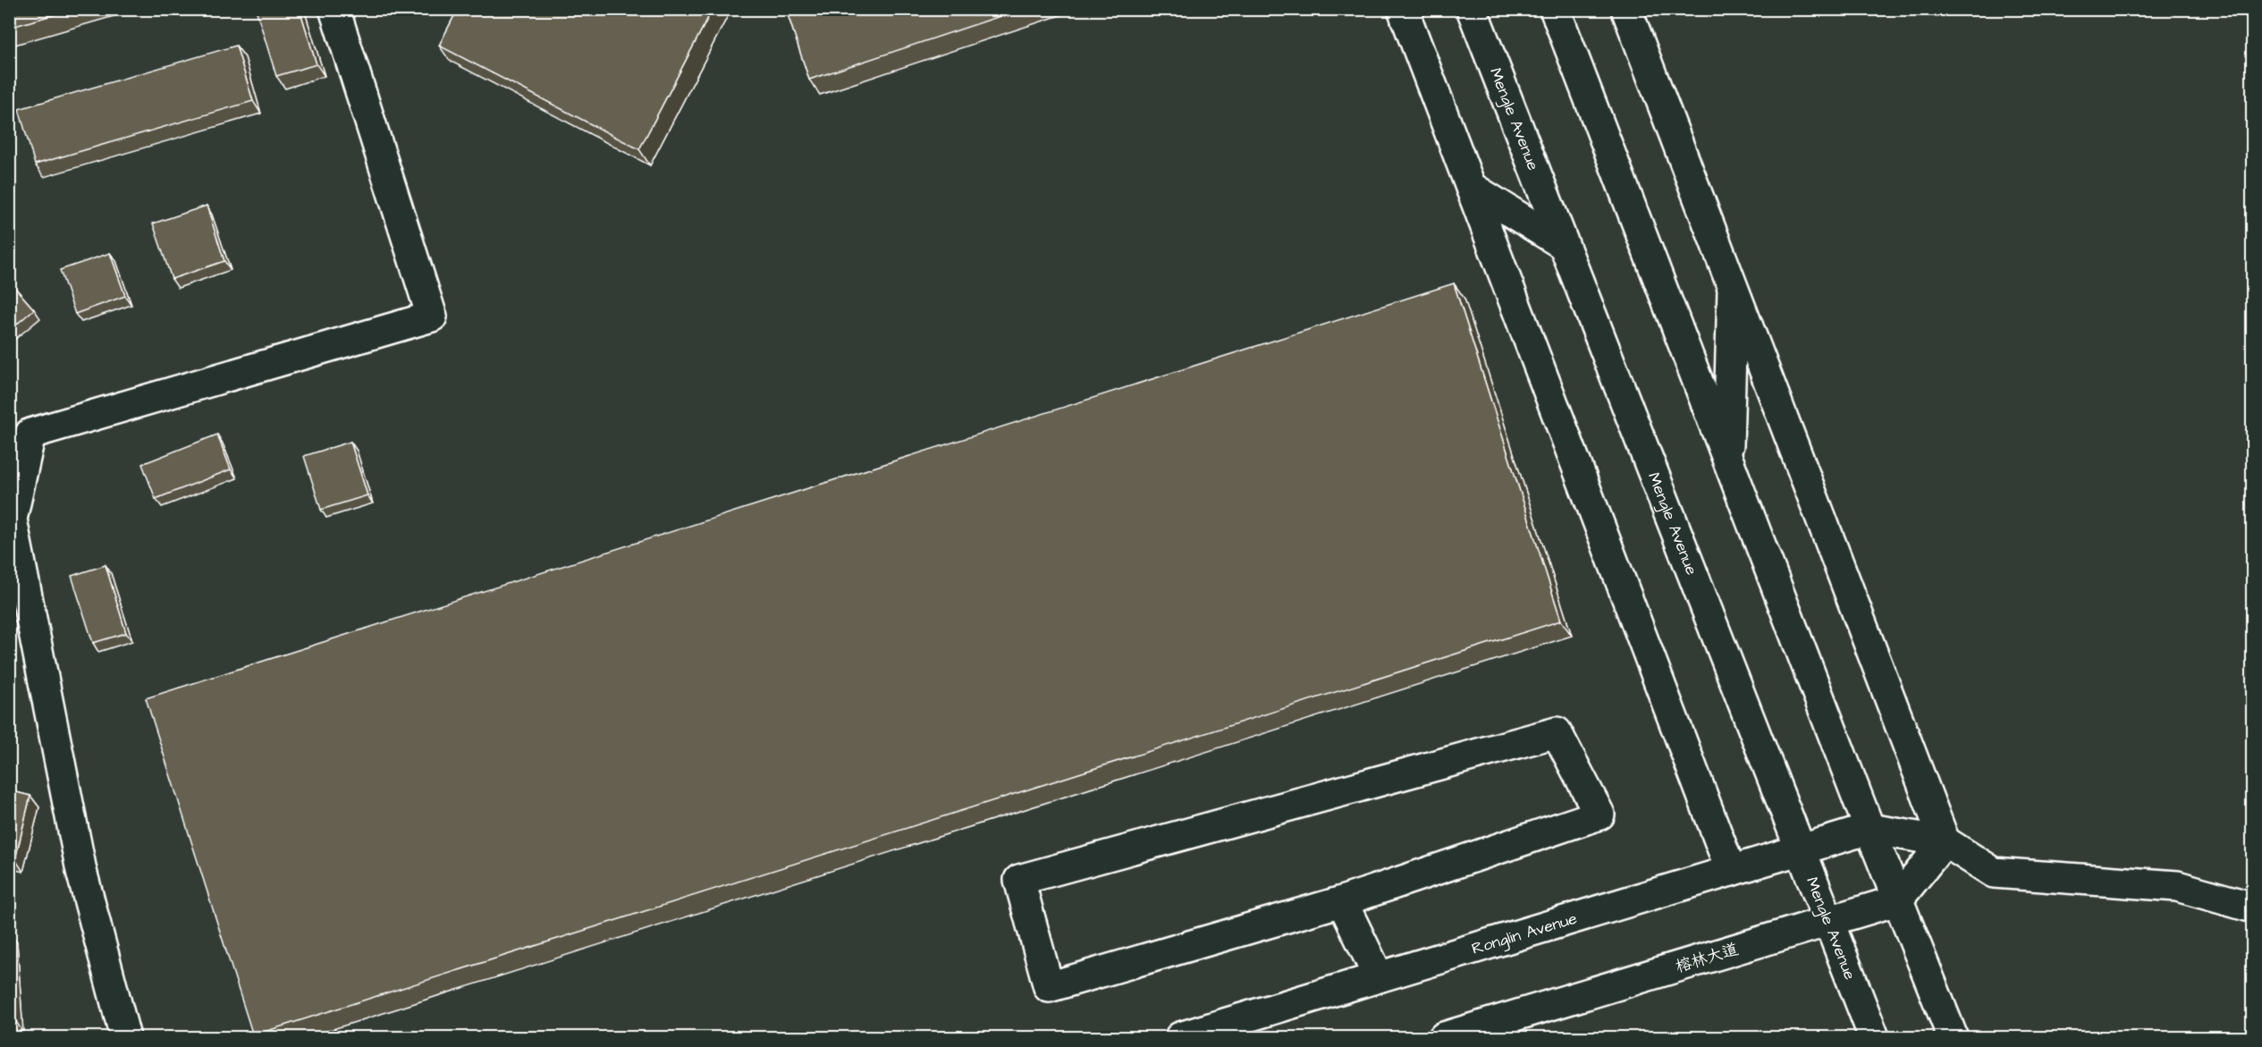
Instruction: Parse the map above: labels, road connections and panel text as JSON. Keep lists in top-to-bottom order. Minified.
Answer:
{"streets":{"street":["Mengle Avenue","Ronglin Avenue","榕林大道"]},"crossings":[["Mengle Avenue","Ronglin Avenue"],["Mengle Avenue","榕林大道"]]}
